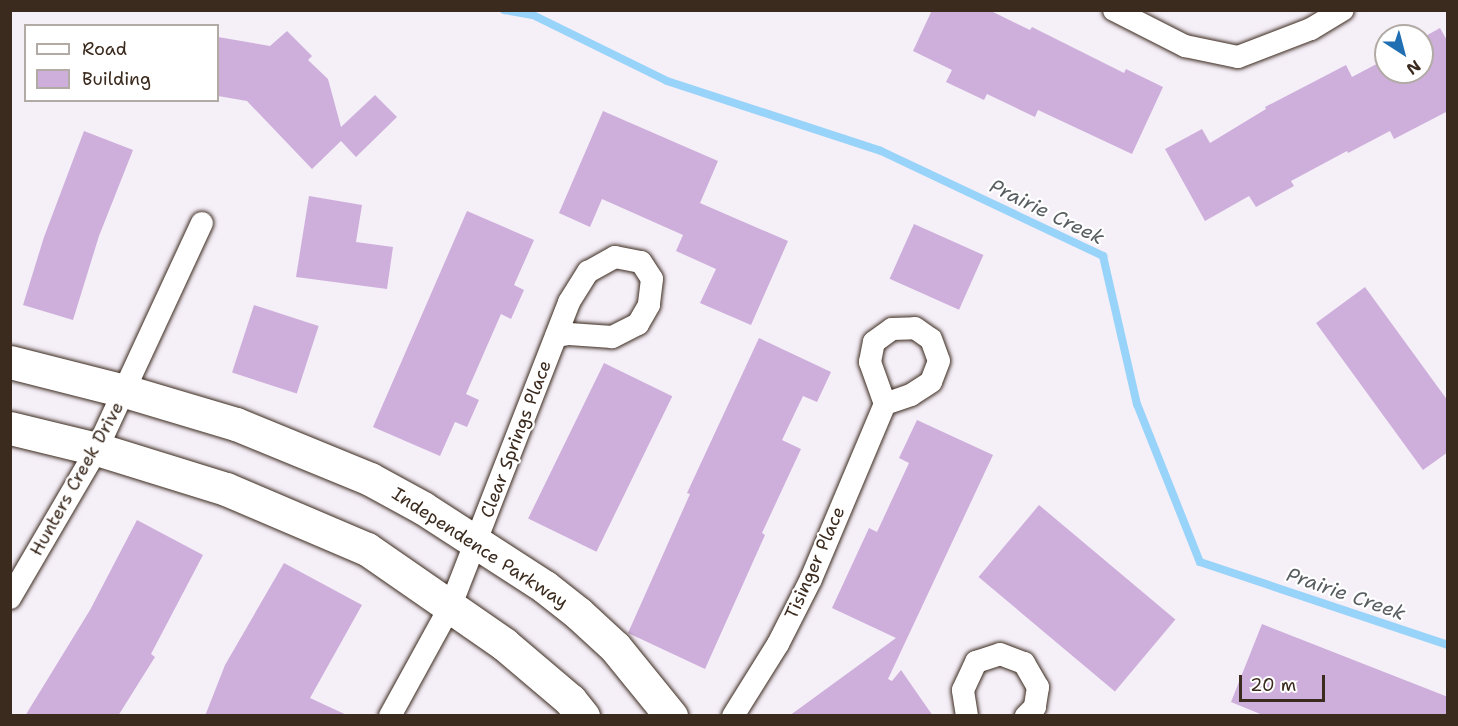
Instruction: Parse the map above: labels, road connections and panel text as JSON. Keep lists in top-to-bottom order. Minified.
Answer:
{"streets":{"main road":["Independence Parkway"],"street":["Clear Springs Place","Hunters Creek Drive","Tisinger Place"]},"crossings":[["Clear Springs Place","Independence Parkway"],["Hunters Creek Drive","Independence Parkway"]],"water":["Prairie Creek"],"legend":["Road","Building"],"scale_bar":"20 m","north":"bottom right"}
